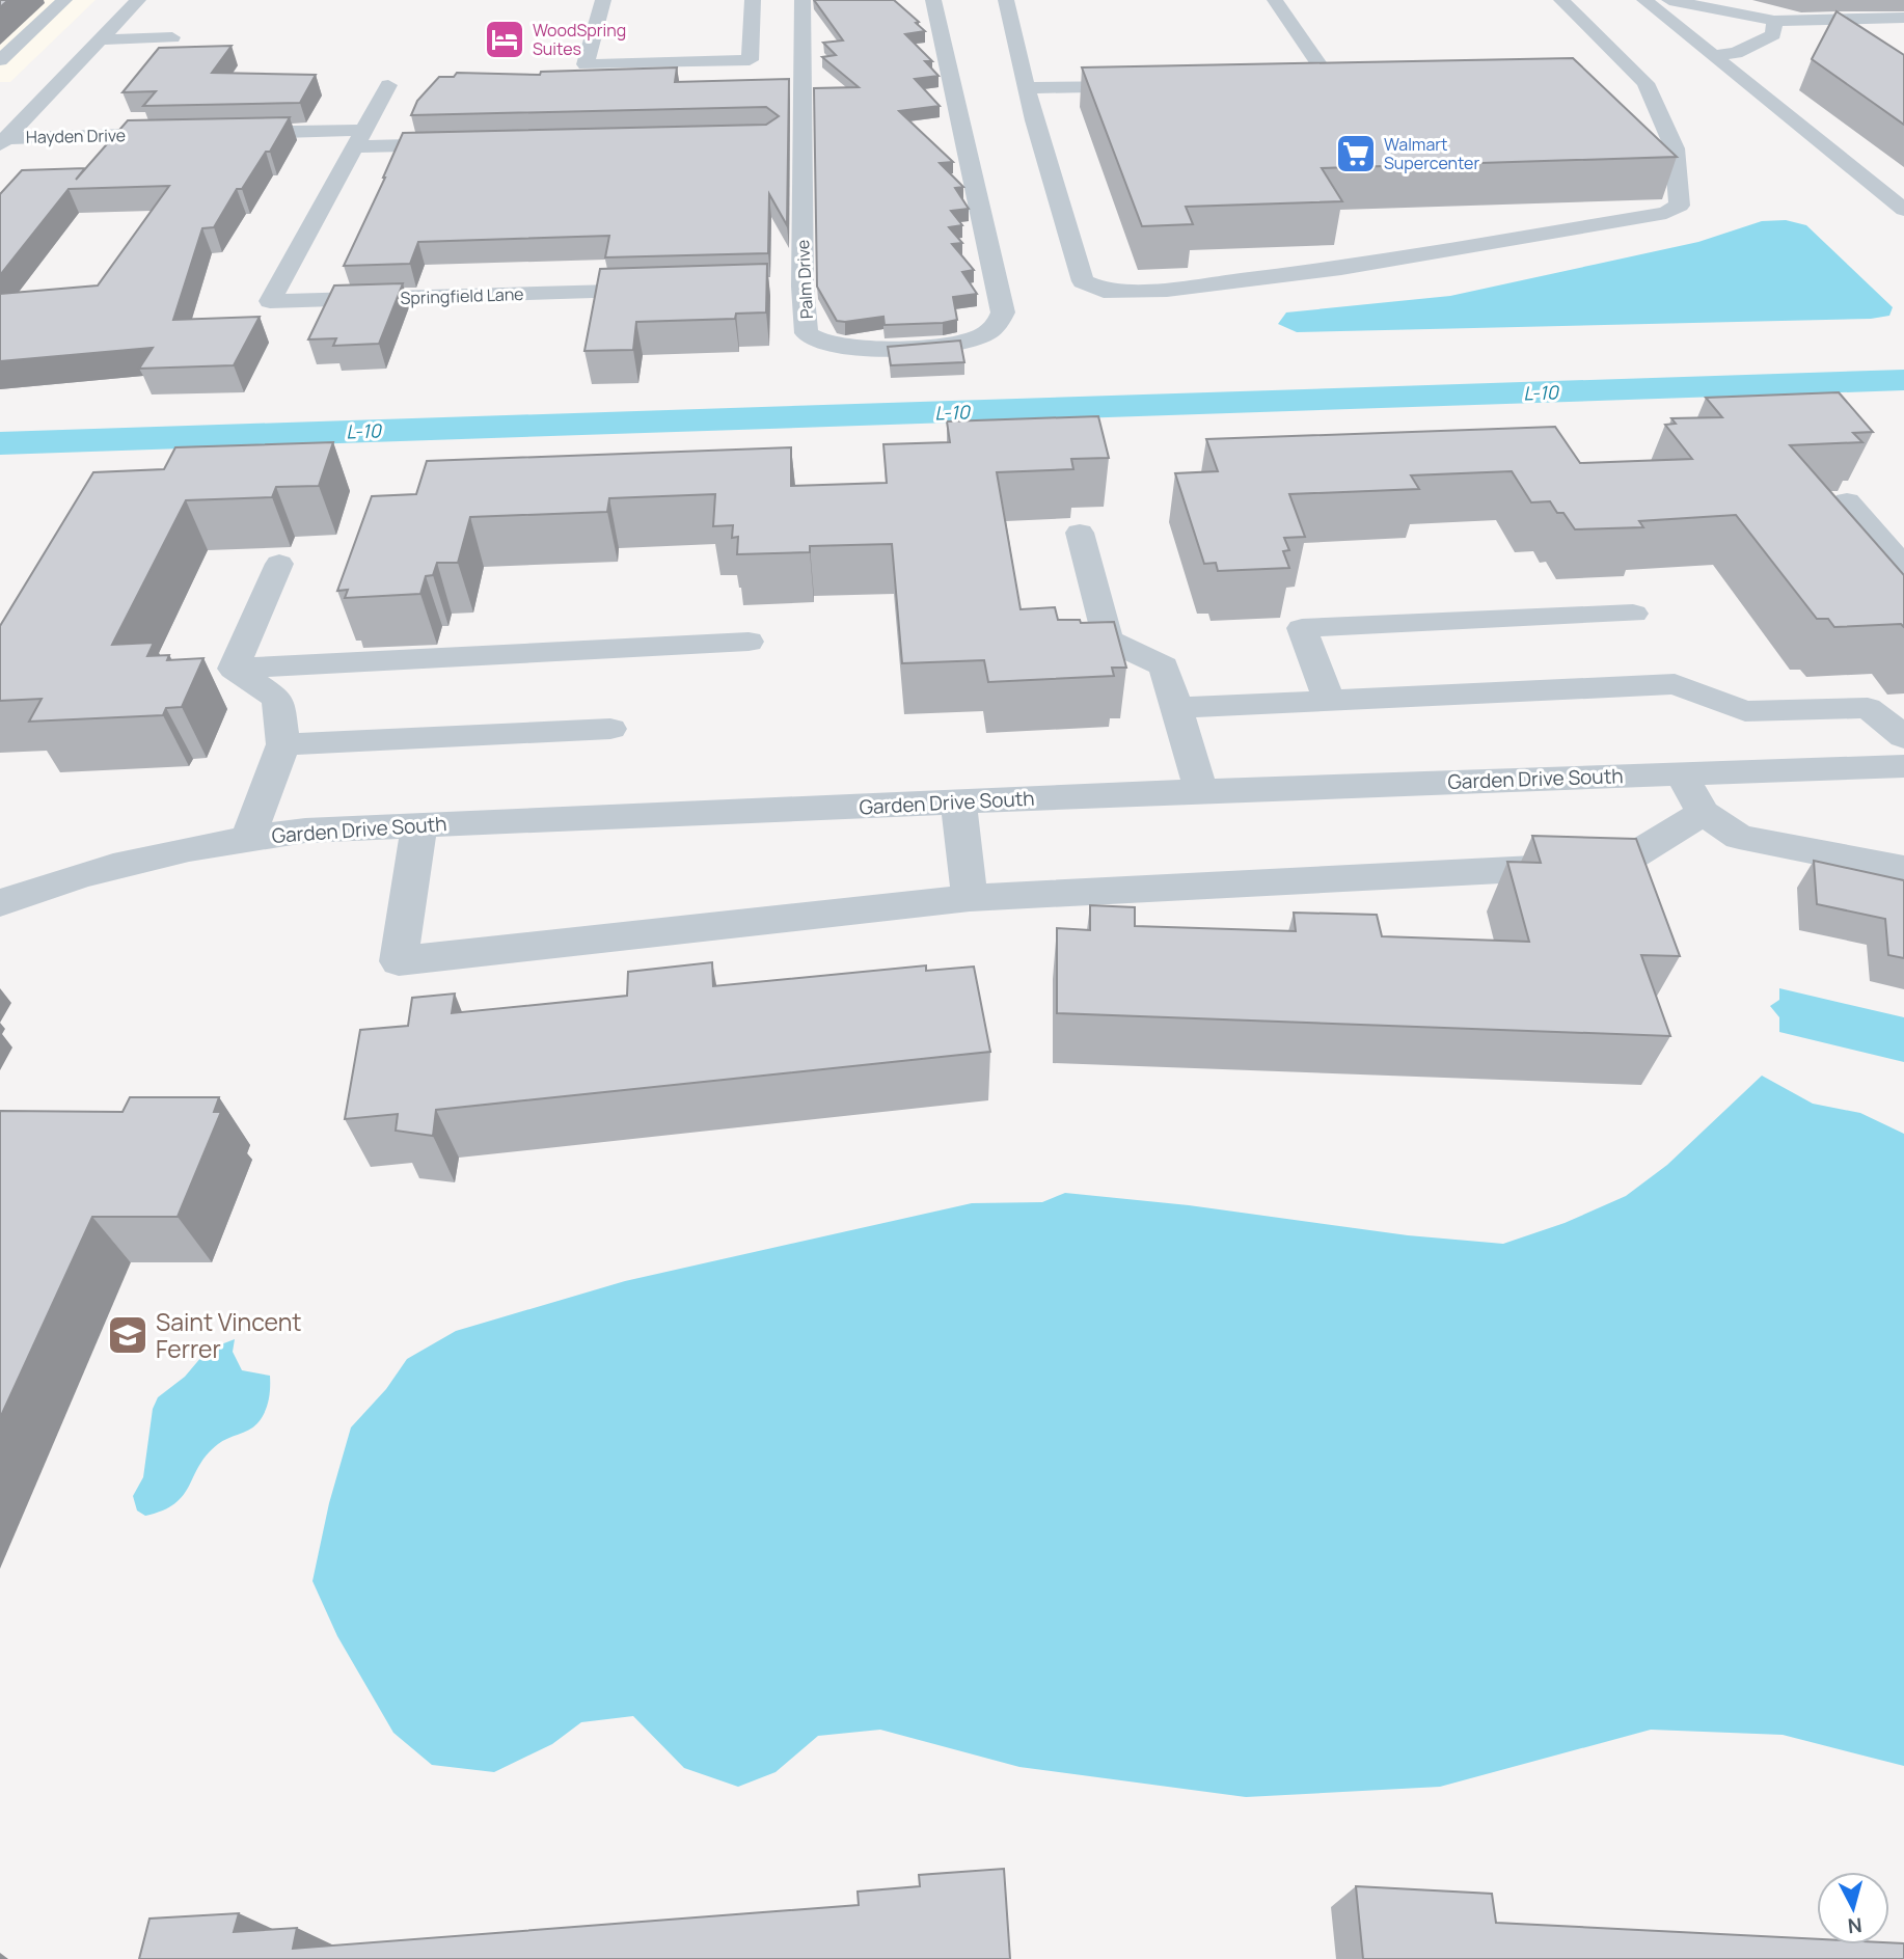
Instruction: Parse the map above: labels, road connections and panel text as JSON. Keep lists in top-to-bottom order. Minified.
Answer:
{"streets":{"street":["Hayden Drive","Palm Drive","Springfield Lane","Garden Drive South"]},"water":["L-10"],"places":{"hotel":["WoodSpring Suites"],"supermarket":["Walmart Supercenter"],"school or university":["Saint Vincent Ferrer"]},"north":"bottom"}
